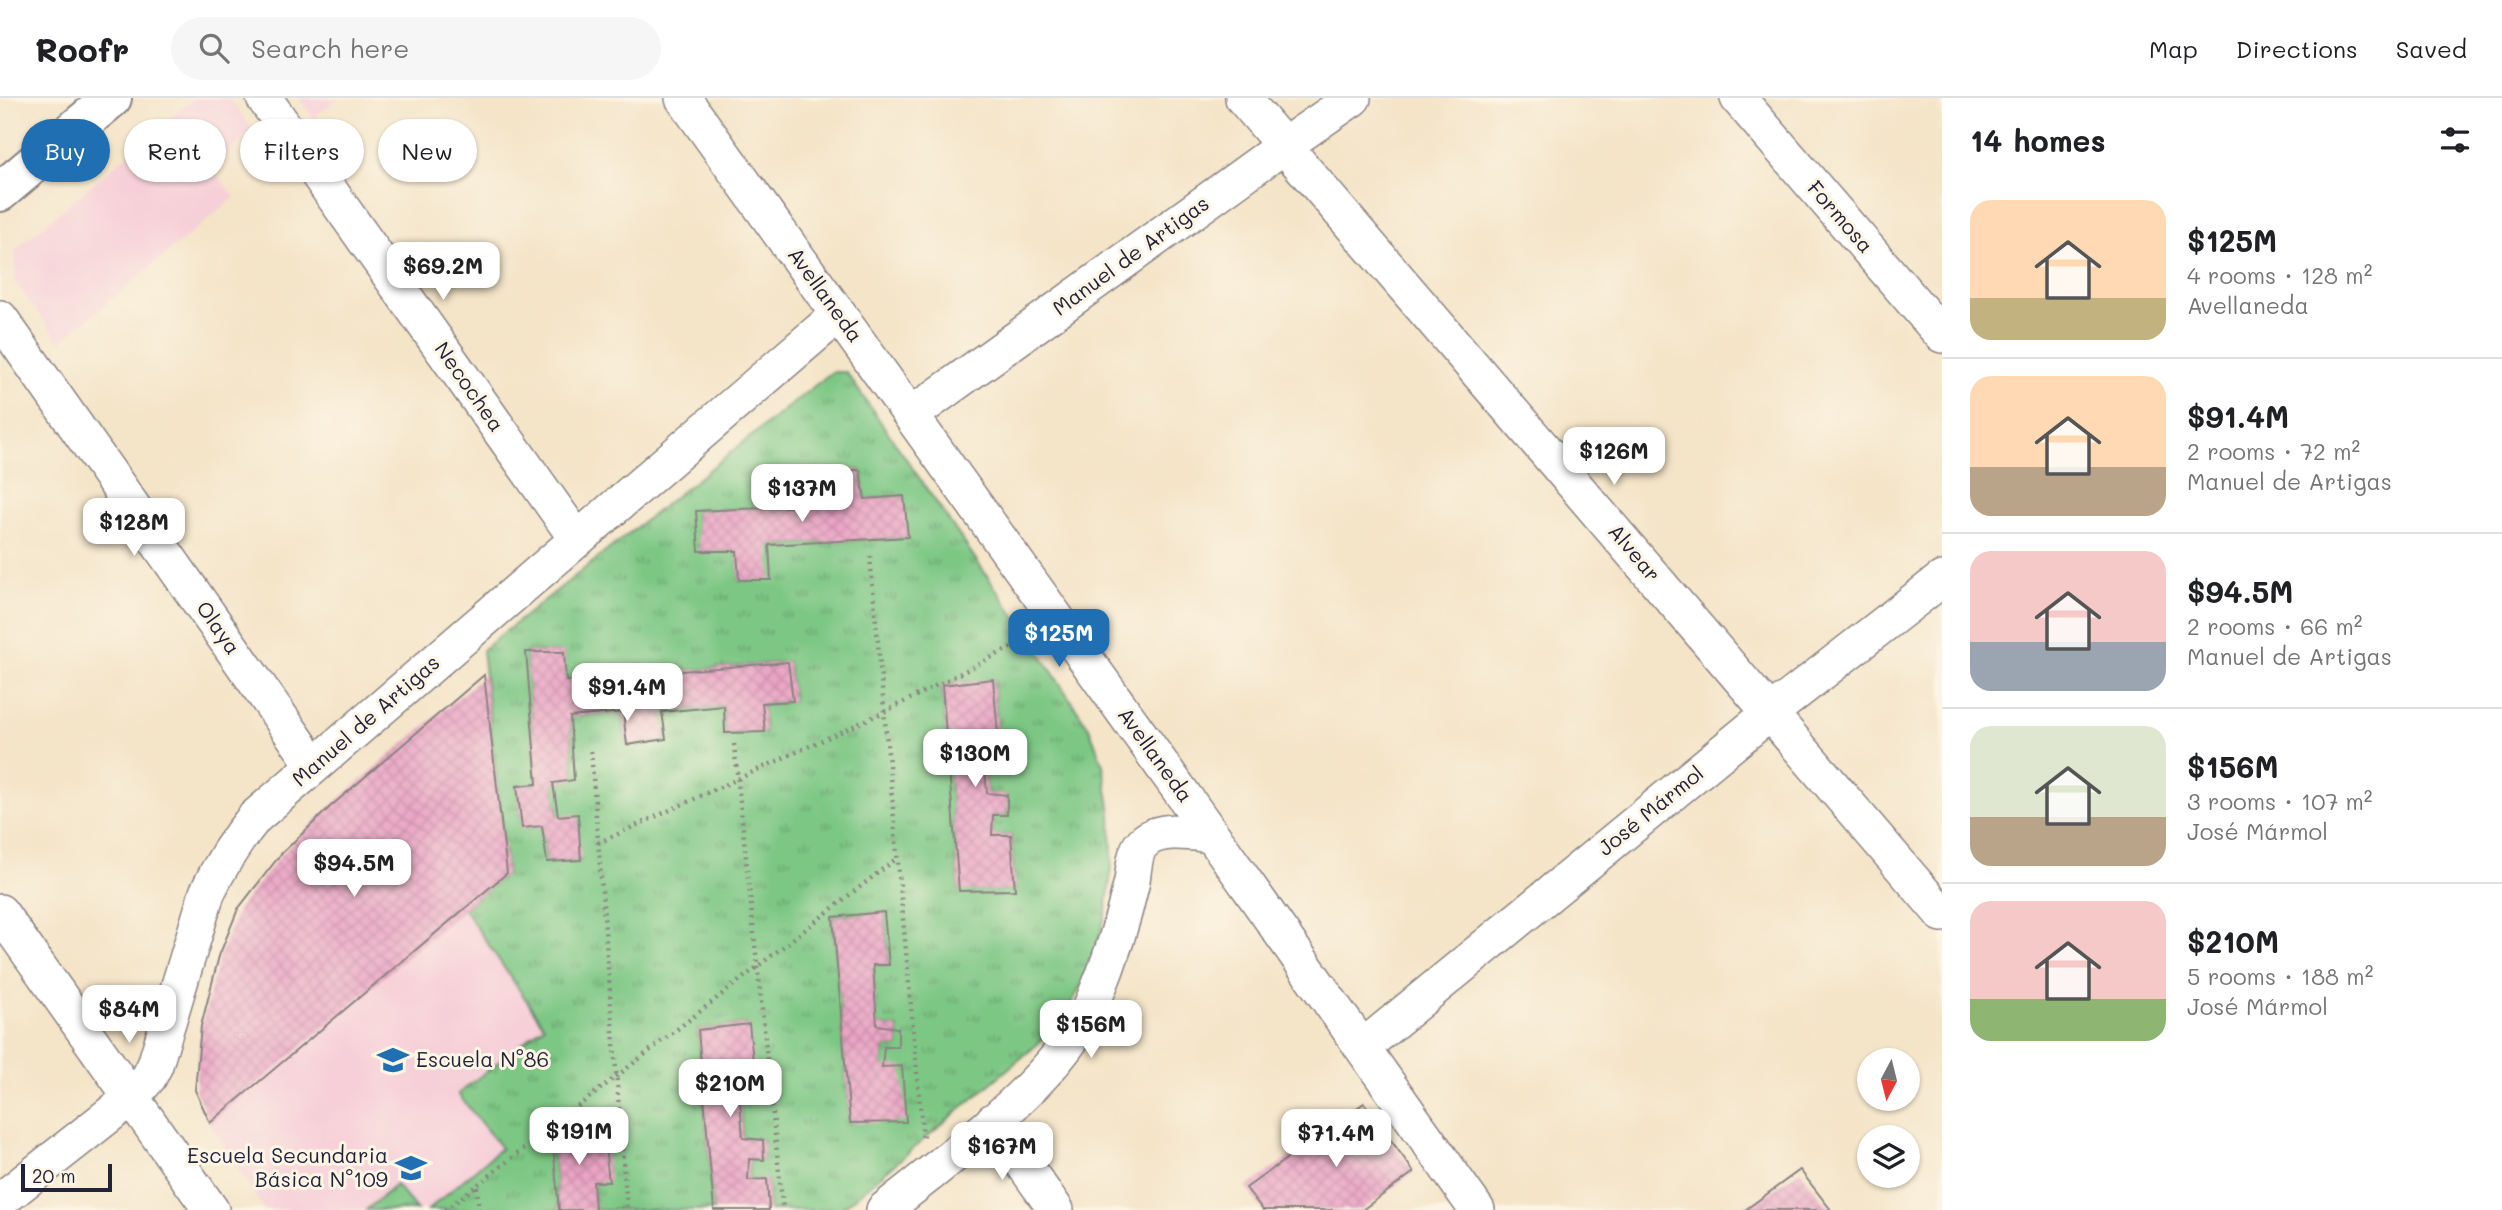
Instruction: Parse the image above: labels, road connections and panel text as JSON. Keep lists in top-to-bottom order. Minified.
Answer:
{"streets":{"street":["Formosa","Manuel de Artigas","Avellaneda","Necochea","Alvear","Olaya","José Mármol"]},"crossings":[["Manuel de Artigas","Avellaneda"],["Manuel de Artigas","Necochea"],["Manuel de Artigas","Alvear"],["Manuel de Artigas","Olaya"],["Avellaneda","José Mármol"],["Alvear","José Mármol"]],"places":{"school or university":["Escuela N°86","Escuela Secundaria Básica N°109"]},"scale_bar":"20 m","north":"bottom","page":{"header":"Roofr","search":"Search here","nav":["Map","Directions","Saved"],"heading":"14 homes","chip":["Buy","Rent","Filters","New"],"list":[{"name":"$125M","note":"4 rooms · 128 m² · Avellaneda"},{"name":"$91.4M","note":"2 rooms · 72 m² · Manuel de Artigas"},{"name":"$94.5M","note":"2 rooms · 66 m² · Manuel de Artigas"},{"name":"$156M","note":"3 rooms · 107 m² · José Mármol"},{"name":"$210M","note":"5 rooms · 188 m² · José Mármol"}],"price":["$69.2M","$126M","$137M","$128M","$125M","$91.4M","$130M","$94.5M","$84M","$156M","$210M","$191M","$71.4M","$167M"],"scale":"20 m"}}
